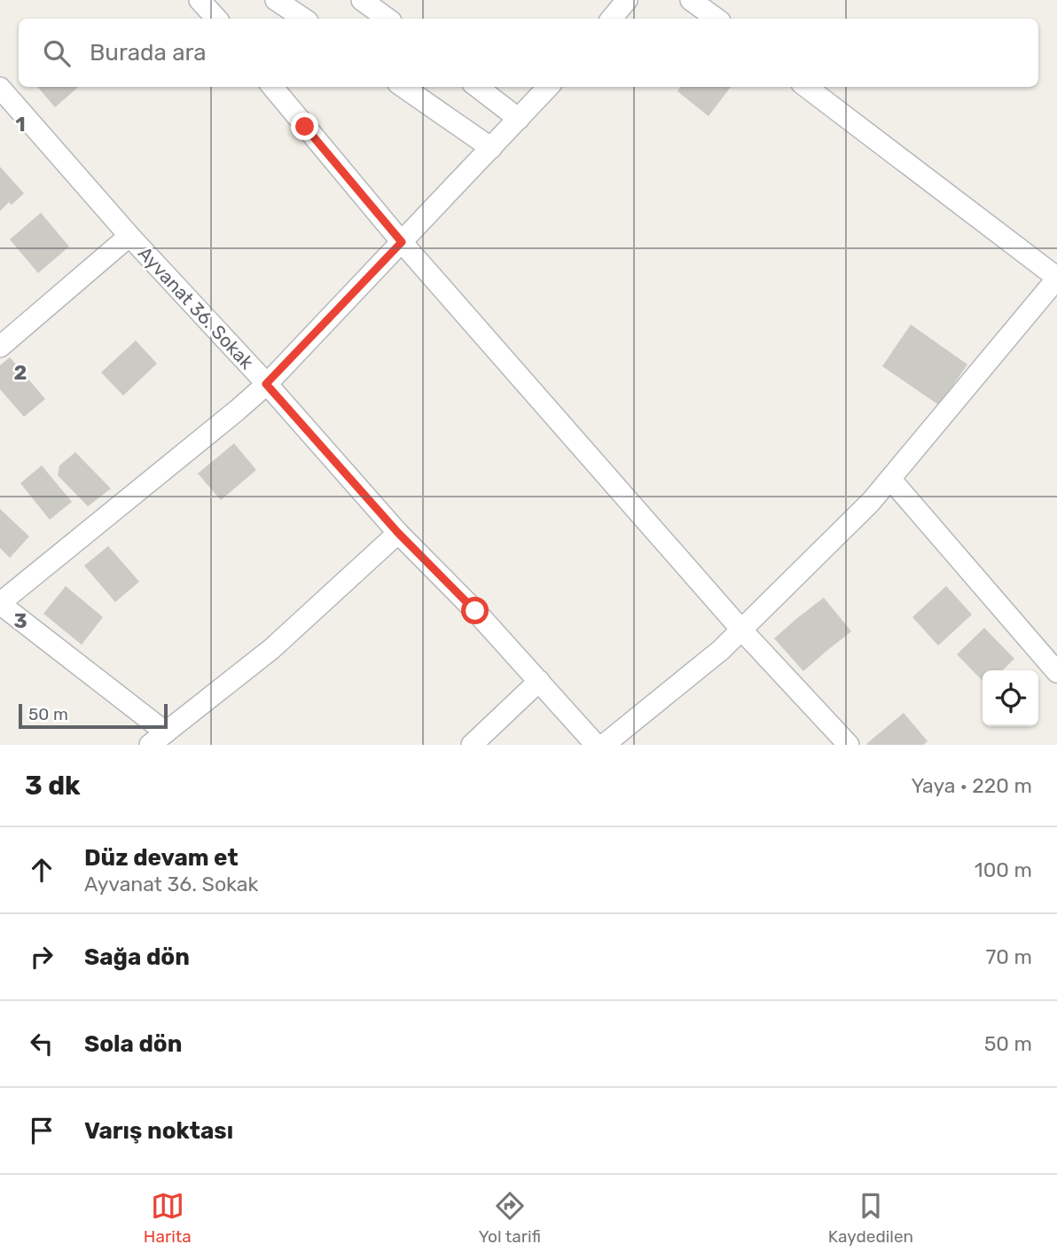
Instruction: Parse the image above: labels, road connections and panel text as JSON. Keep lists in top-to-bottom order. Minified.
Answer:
{"streets":{"street":["Ayvanat 36. Sokak"]},"scale_bar":"50 m","page":{"search":"Burada ara","scale":"50 m","heading":["3 dk","Yaya · 220 m"],"list":[["Düz devam et","Ayvanat 36. Sokak","100 m"],["Sağa dön","70 m"],["Sola dön","50 m"],"Varış noktası"],"nav":["Harita","Yol tarifi","Kaydedilen"]},"grid":{"rows":["1","2","3"]}}
